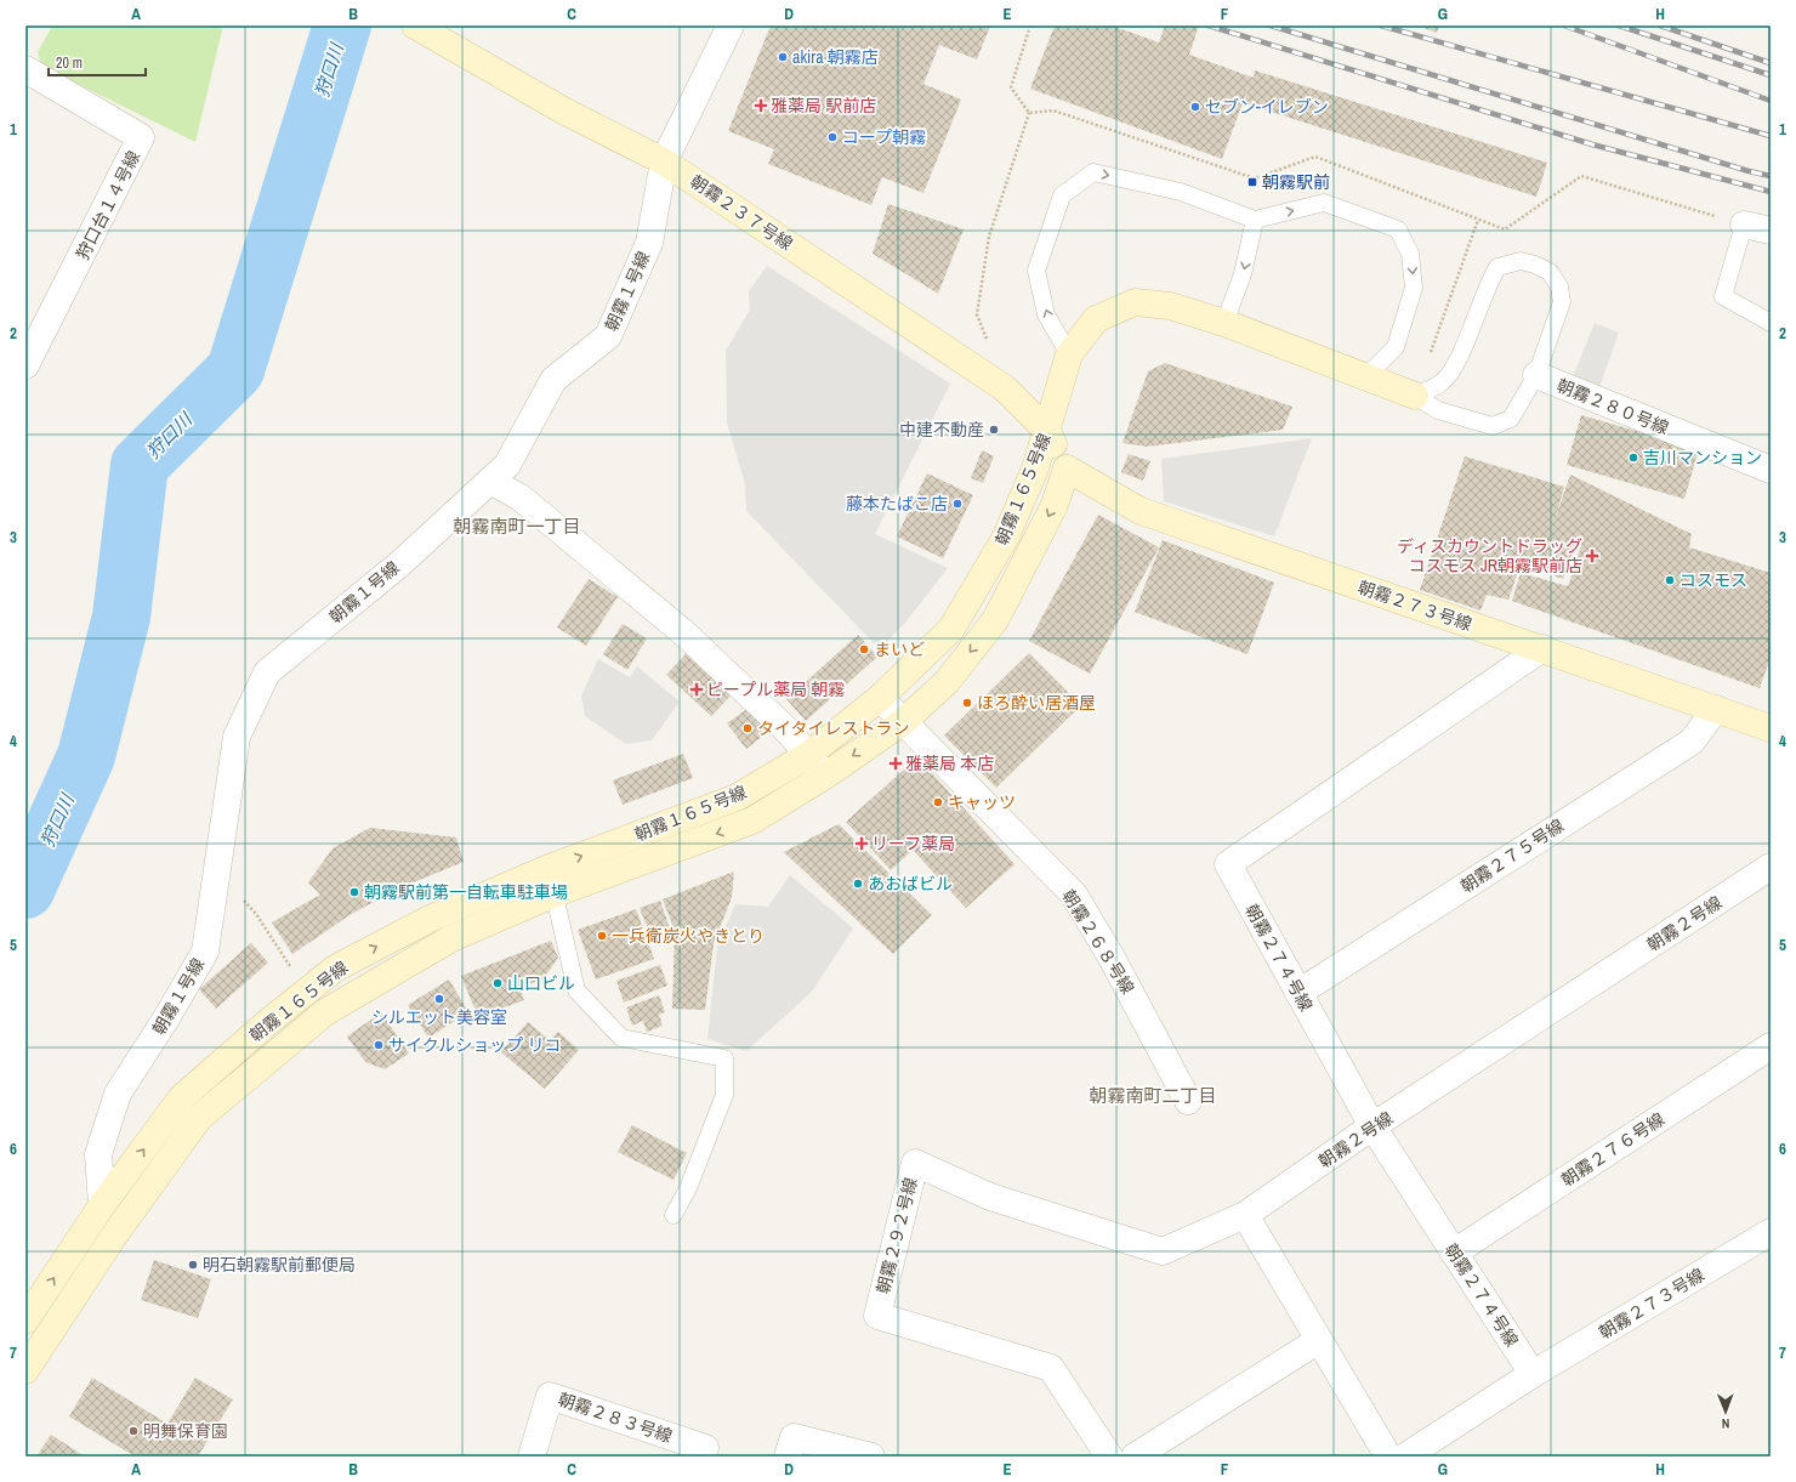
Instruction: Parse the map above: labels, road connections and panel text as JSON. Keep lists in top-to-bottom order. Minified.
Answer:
{"streets":{"street":["狩口台１４号線","朝霧２３７号線","朝霧１号線","朝霧２８０号線","朝霧１６５号線","朝霧２７３号線","朝霧２７５号線","朝霧２号線","朝霧２６８号線","朝霧２７４号線","朝霧２７６号線","朝霧２９２号線","朝霧２８３号線"]},"crossings":[["朝霧２３７号線","朝霧１号線"],["朝霧２３７号線","朝霧１６５号線"],["朝霧２３７号線","朝霧２７３号線"],["朝霧１号線","朝霧１６５号線"],["朝霧１６５号線","朝霧２７３号線"],["朝霧１６５号線","朝霧２６８号線"],["朝霧２７３号線","朝霧２７５号線"],["朝霧２７３号線","朝霧２７４号線"],["朝霧２７５号線","朝霧２７４号線"],["朝霧２号線","朝霧２７４号線"],["朝霧２号線","朝霧２９２号線"],["朝霧２７４号線","朝霧２７６号線"]],"districts":["朝霧南町一丁目","朝霧南町二丁目"],"water":["狩口川"],"places":{"other":["akira 朝霧店","セブン-イレブン","コープ朝霧","中建不動産","吉川マンション","藤本たばこ店","コスモス","まいど","ほろ酔い居酒屋","タイタイレストラン","キャッツ","あおばビル","朝霧駅前第一自転車駐車場","一兵衛炭火やきとり","山口ビル","シルエット美容室","サイクルショップ リコ","明石朝霧駅前郵便局","明舞保育園"],"health":["雅薬局 駅前店","ディスカウントドラッグ コスモス JR朝霧駅前店","ピープル薬局 朝霧","雅薬局 本店","リーフ薬局"],"transit":["朝霧駅前"]},"scale_bar":"20 m","north":"bottom","grid":{"columns":["A","B","C","D","E","F","G","H"],"rows":["1","2","3","4","5","6","7"]}}
